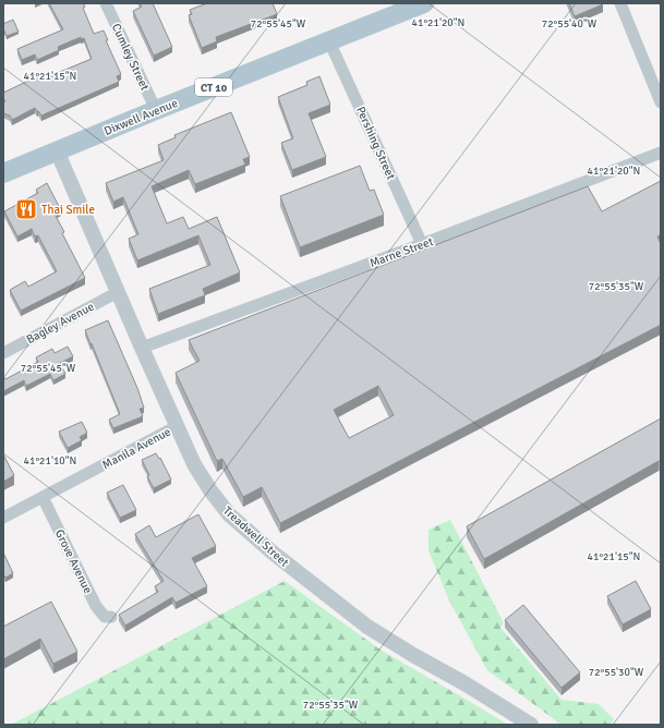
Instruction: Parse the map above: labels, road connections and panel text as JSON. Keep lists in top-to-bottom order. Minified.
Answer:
{"streets":{"main road":["CT 10","Dixwell Avenue"],"street":["Cumley Street","Pershing Street","Marne Street","Bagley Avenue","Manila Avenue","Treadwell Street","Grove Avenue"]},"crossings":[["Cumley Street","Dixwell Avenue"],["Dixwell Avenue","Pershing Street"],["Dixwell Avenue","Treadwell Street"],["Pershing Street","Marne Street"],["Marne Street","Treadwell Street"],["Bagley Avenue","Treadwell Street"],["Manila Avenue","Treadwell Street"],["Manila Avenue","Grove Avenue"]],"places":{"restaurant":["Thai Smile"]},"coordinates":["41°21'20\"N","72°55'45\"W","72°55'40\"W","41°21'15\"N","72°55'35\"W","41°21'10\"N","72°55'30\"W"]}
